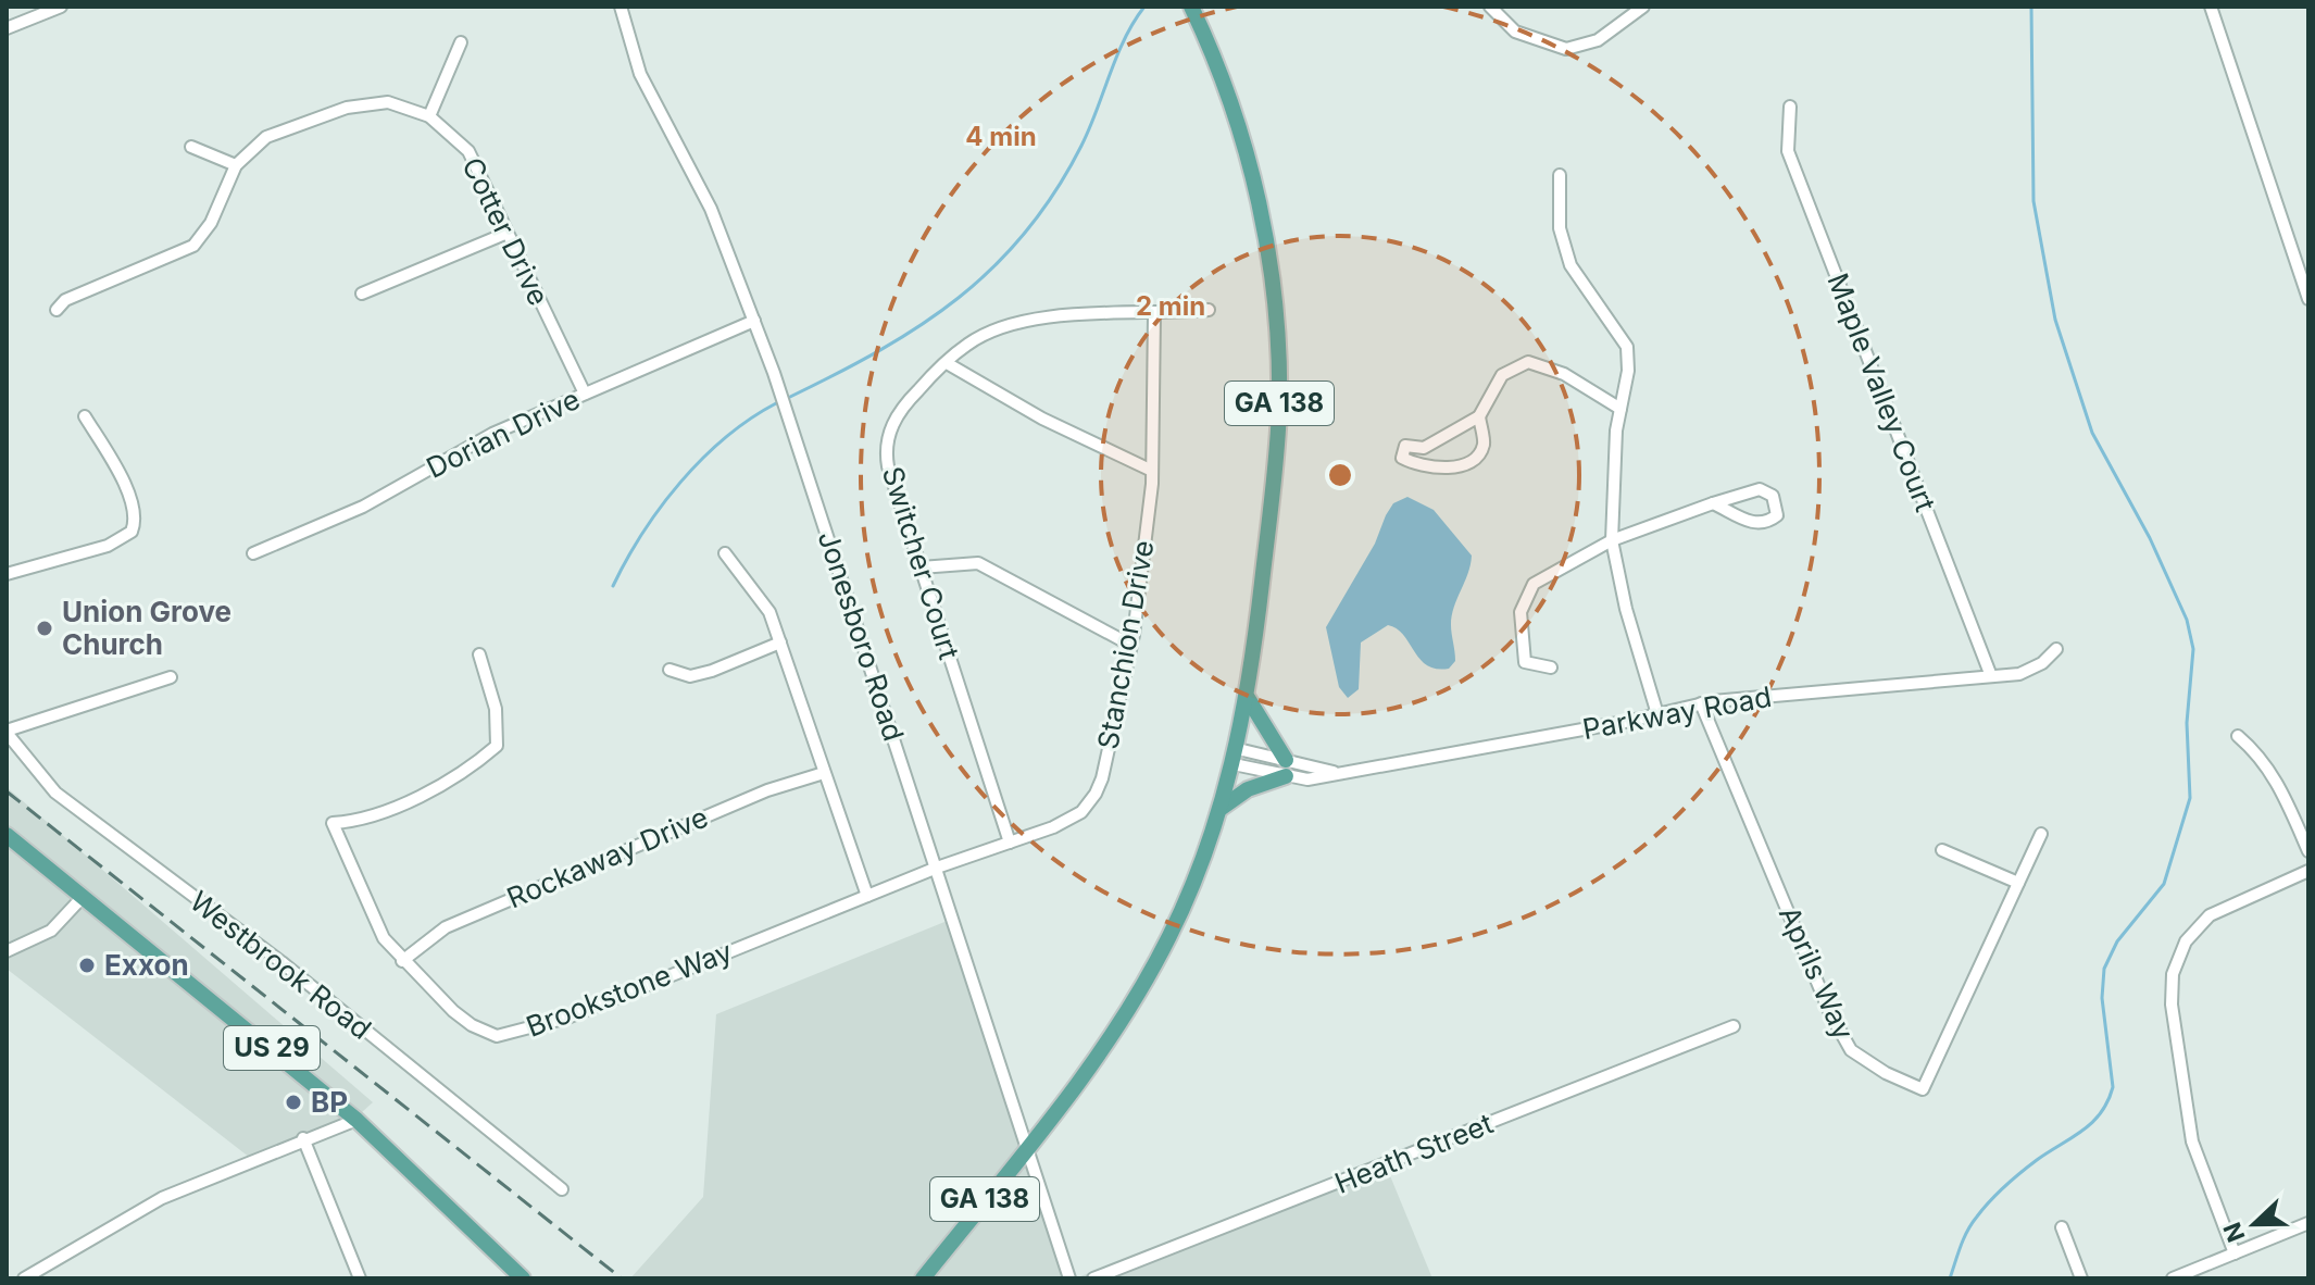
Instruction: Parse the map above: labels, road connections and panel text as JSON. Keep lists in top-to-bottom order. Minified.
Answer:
{"streets":{"main road":["GA 138","US 29"],"street":["Cotter Drive","Maple Valley Court","Dorian Drive","Switcher Court","Jonesboro Road","Stanchion Drive","Parkway Road","Rockaway Drive","Westbrook Road","Aprils Way","Brookstone Way","Heath Street"]},"crossings":[["Cotter Drive","Dorian Drive"],["Maple Valley Court","Parkway Road"],["GA 138","Jonesboro Road"],["GA 138","Parkway Road"],["Dorian Drive","Jonesboro Road"],["Switcher Court","Stanchion Drive"],["Jonesboro Road","Stanchion Drive"],["Jonesboro Road","Brookstone Way"],["Stanchion Drive","Brookstone Way"],["Parkway Road","Aprils Way"],["Rockaway Drive","Brookstone Way"]],"places":["Union Grove Church","Exxon","BP"],"north":"left","rings":["4 min","2 min"]}
